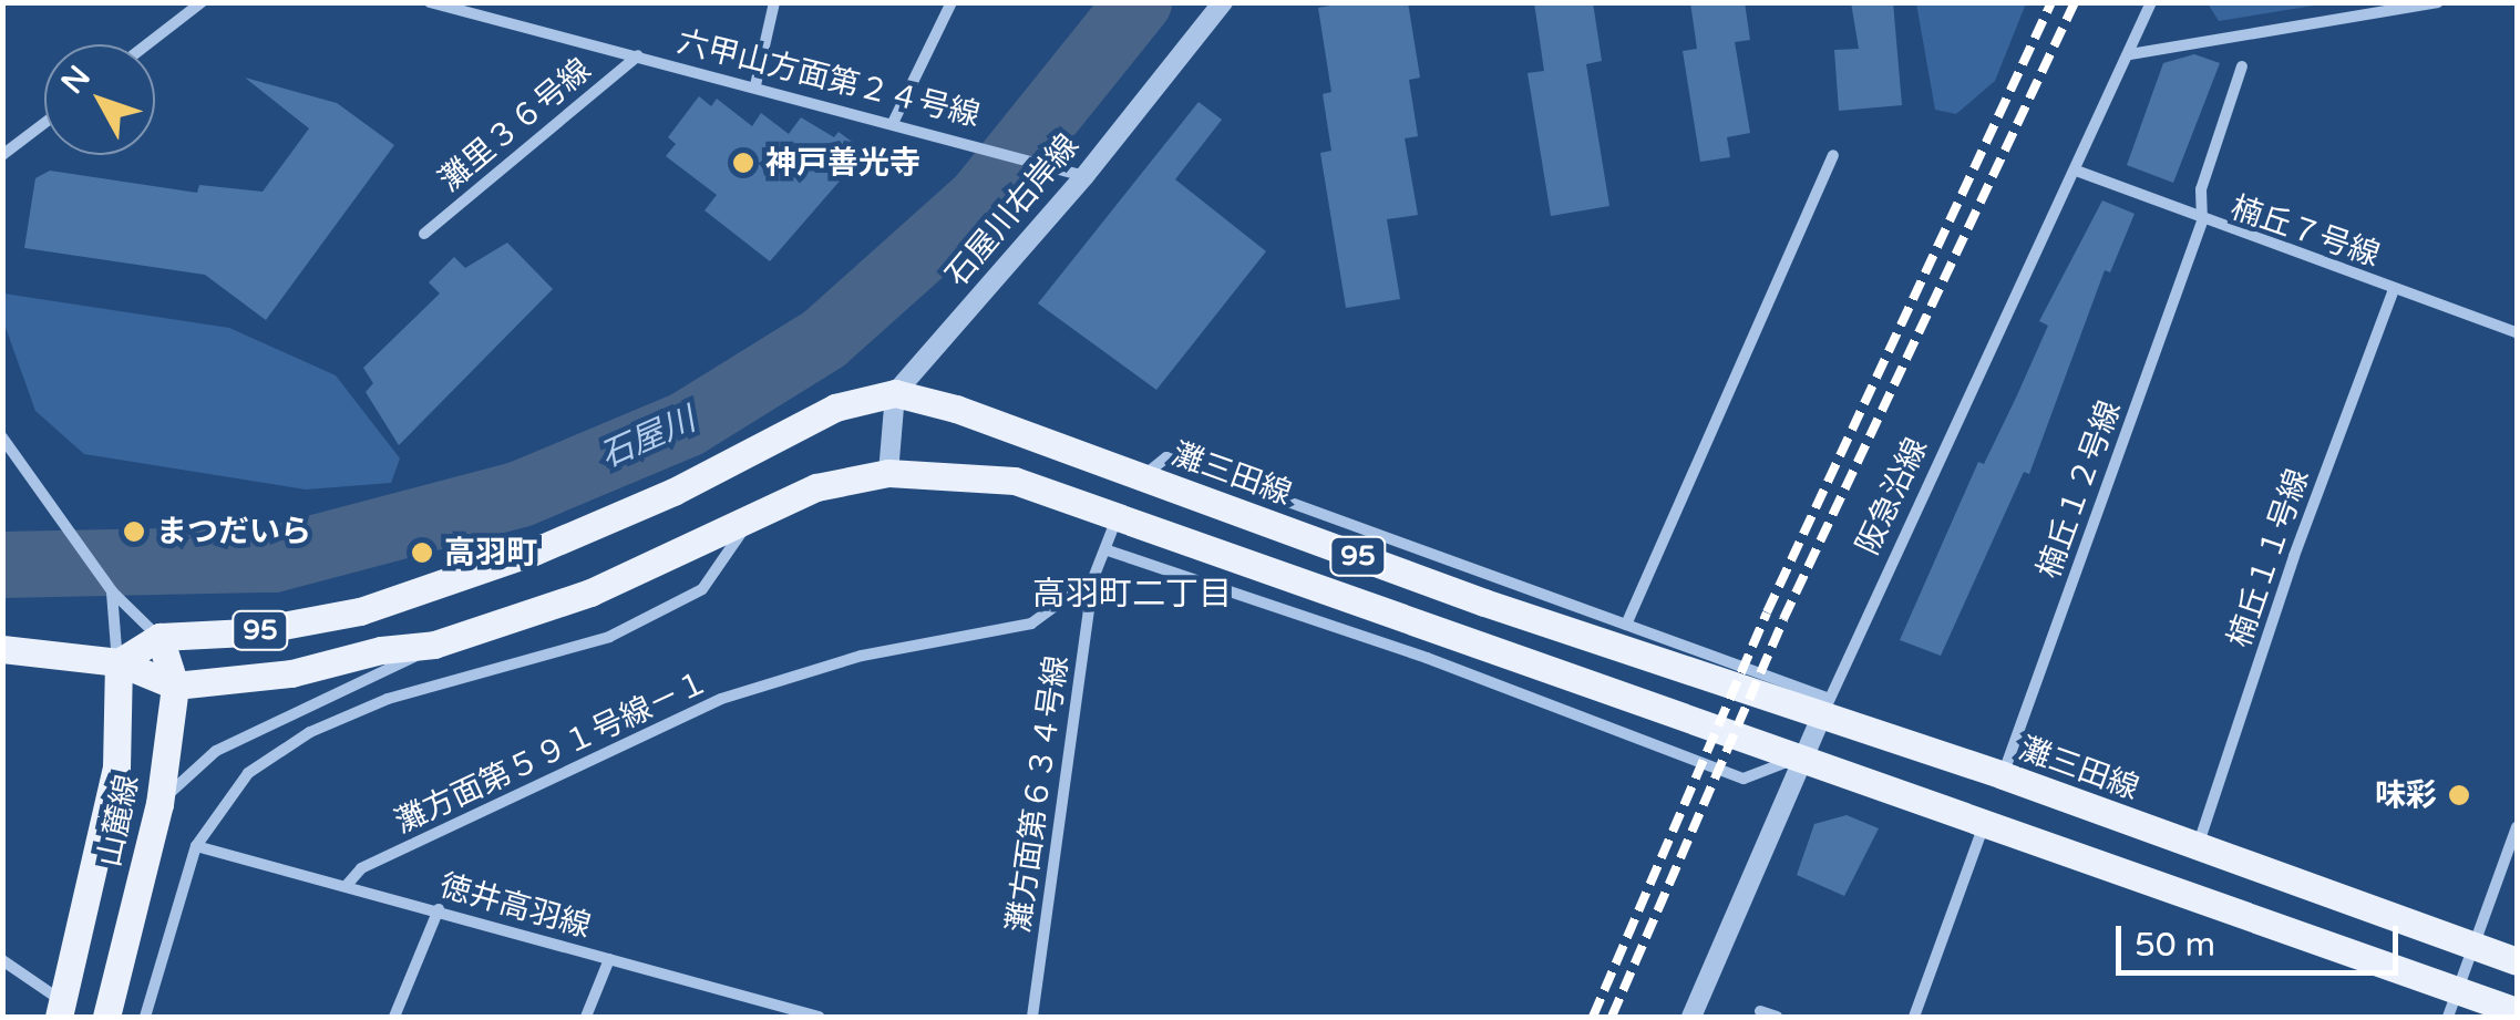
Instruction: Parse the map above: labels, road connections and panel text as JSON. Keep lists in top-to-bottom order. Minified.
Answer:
{"streets":{"main road":["灘三田線","95","山麓線"],"street":["六甲山方面第２４号線","灘里３６号線","石屋川右岸線","楠丘７号線","楠丘１２号線","阪急沿線","楠丘１１号線","灘方面第５９１号線－１","灘方面第６３４号線","徳井高羽線"]},"crossings":[["六甲山方面第２４号線","灘里３６号線"],["六甲山方面第２４号線","石屋川右岸線"],["石屋川右岸線","灘三田線"],["石屋川右岸線","95"],["楠丘７号線","楠丘１２号線"],["楠丘７号線","阪急沿線"],["楠丘７号線","楠丘１１号線"],["灘三田線","楠丘１２号線"],["灘三田線","阪急沿線"],["灘三田線","95"],["灘三田線","楠丘１１号線"],["阪急沿線","95"],["95","灘方面第５９１号線－１"],["95","山麓線"],["灘方面第５９１号線－１","灘方面第６３４号線"],["灘方面第５９１号線－１","徳井高羽線"]],"districts":["高羽町二丁目"],"water":["石屋川"],"places":["神戸善光寺","まつだいら","高羽町","味彩"],"scale_bar":"50 m","north":"top left"}
